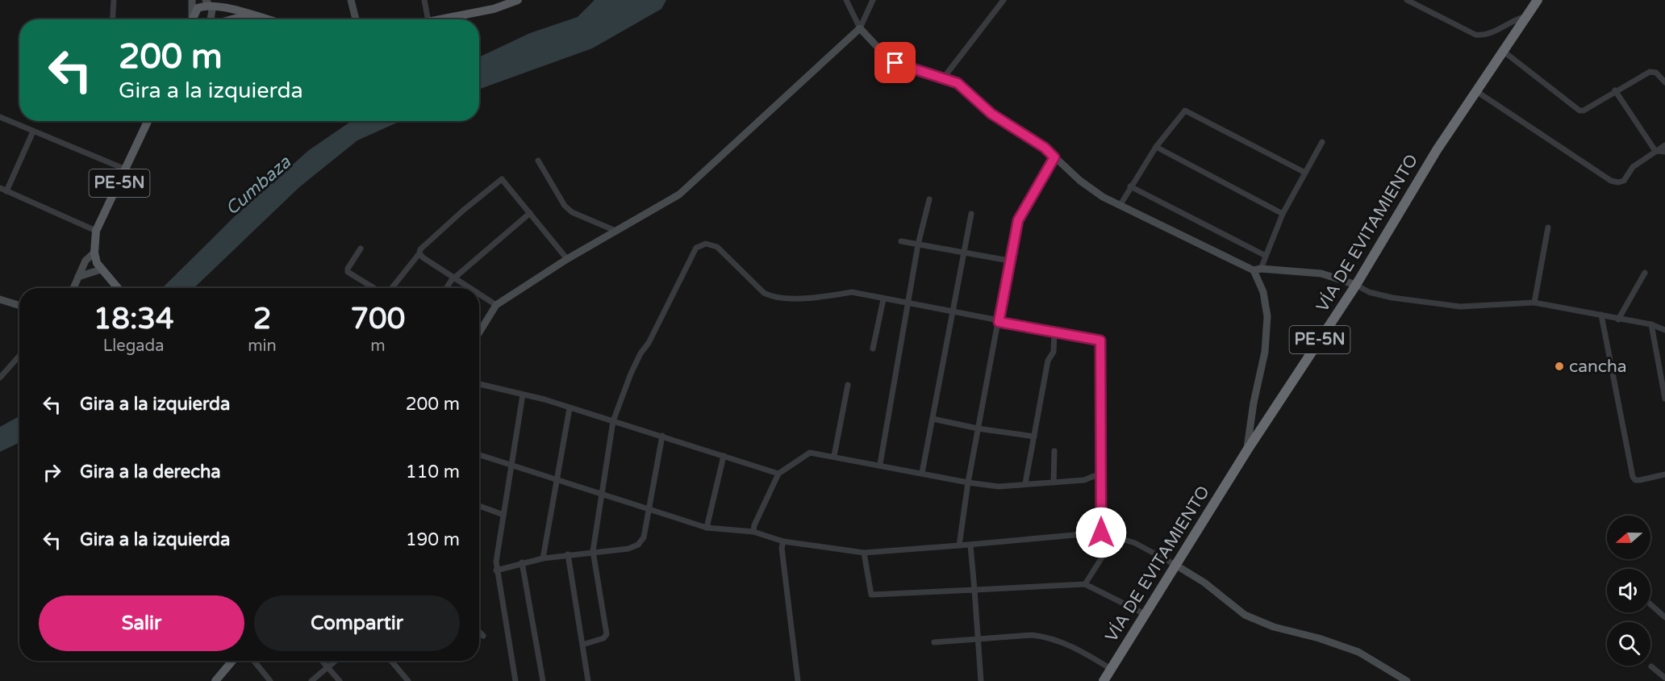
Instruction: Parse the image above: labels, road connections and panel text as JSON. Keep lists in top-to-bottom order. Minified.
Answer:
{"streets":{"highway":["PE-5N","VÍA DE EVITAMIENTO"]},"water":["Cumbaza"],"places":["cancha"],"north":"left","page":{"turn":["200 m","Gira a la izquierda"],"eta":["18:34","Llegada","2","min","700","m"],"list":[{"name":"Gira a la izquierda","value":"200 m"},{"name":"Gira a la derecha","value":"110 m"},{"name":"Gira a la izquierda","value":"190 m"}],"buttons":["Salir","Compartir"]}}
